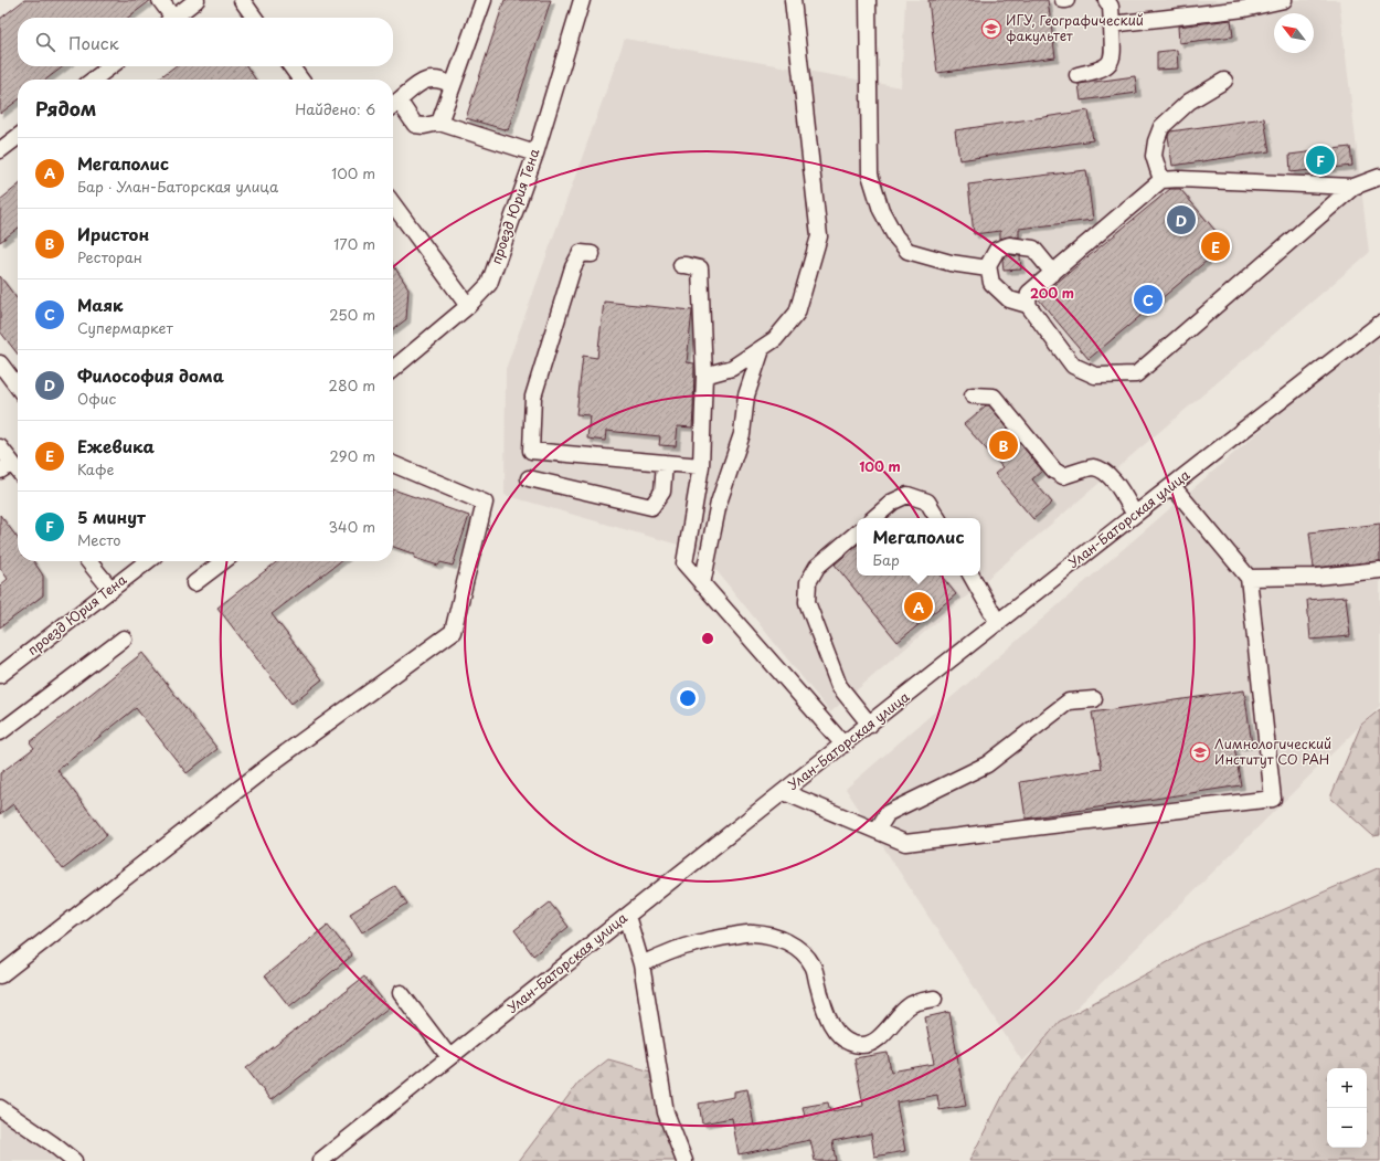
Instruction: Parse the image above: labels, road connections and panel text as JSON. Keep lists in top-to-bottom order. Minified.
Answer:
{"streets":{"street":["проезд Юрия Тена","Улан-Баторская улица"]},"places":{"school or university":["ИГУ, Географический факультет","Лимнологический Институт СО РАН"]},"north":"top left","page":{"search":"Поиск","heading":["Рядом","Найдено: 6"],"list":[{"mark":"A","name":"Мегаполис","note":"Бар · Улан-Баторская улица","value":"100 m"},{"mark":"B","name":"Иристон","note":"Ресторан","value":"170 m"},{"mark":"C","name":"Маяк","note":"Супермаркет","value":"250 m"},{"mark":"D","name":"Философия дома","note":"Офис","value":"280 m"},{"mark":"E","name":"Ежевика","note":"Кафе","value":"290 m"},{"mark":"F","name":"5 минут","note":"Место","value":"340 m"}],"pins":["F","D","E","C","B","A"],"popup":["Мегаполис","Бар"],"map_buttons":["+","−"]},"rings":["200 m","100 m"]}
